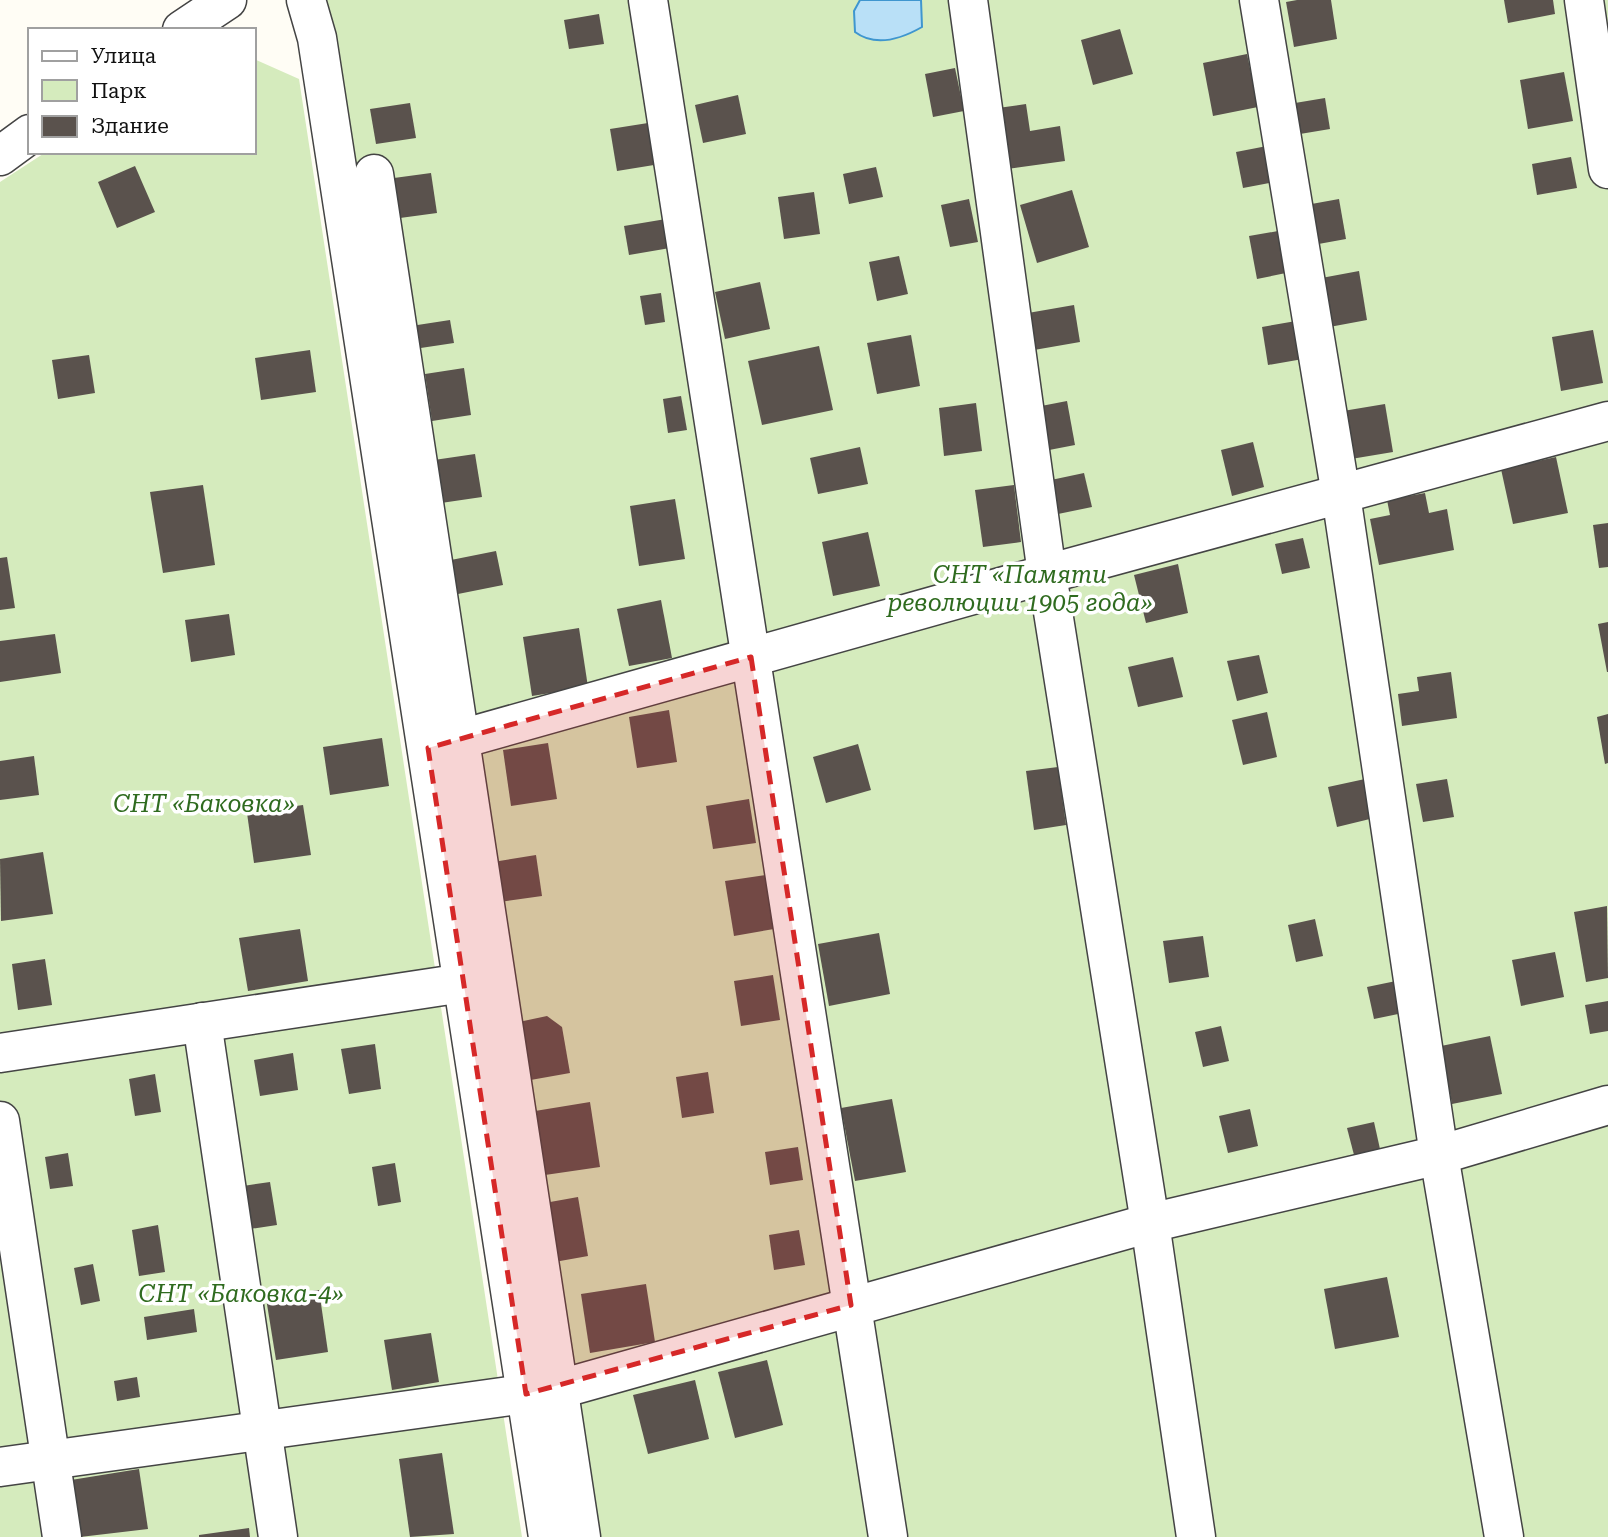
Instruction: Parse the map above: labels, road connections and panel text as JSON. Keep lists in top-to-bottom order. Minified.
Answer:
{"parks":["СНТ «Памяти революции 1905 года»","СНТ «Баковка»","СНТ «Баковка-4»"],"legend":["Улица","Парк","Здание"]}
